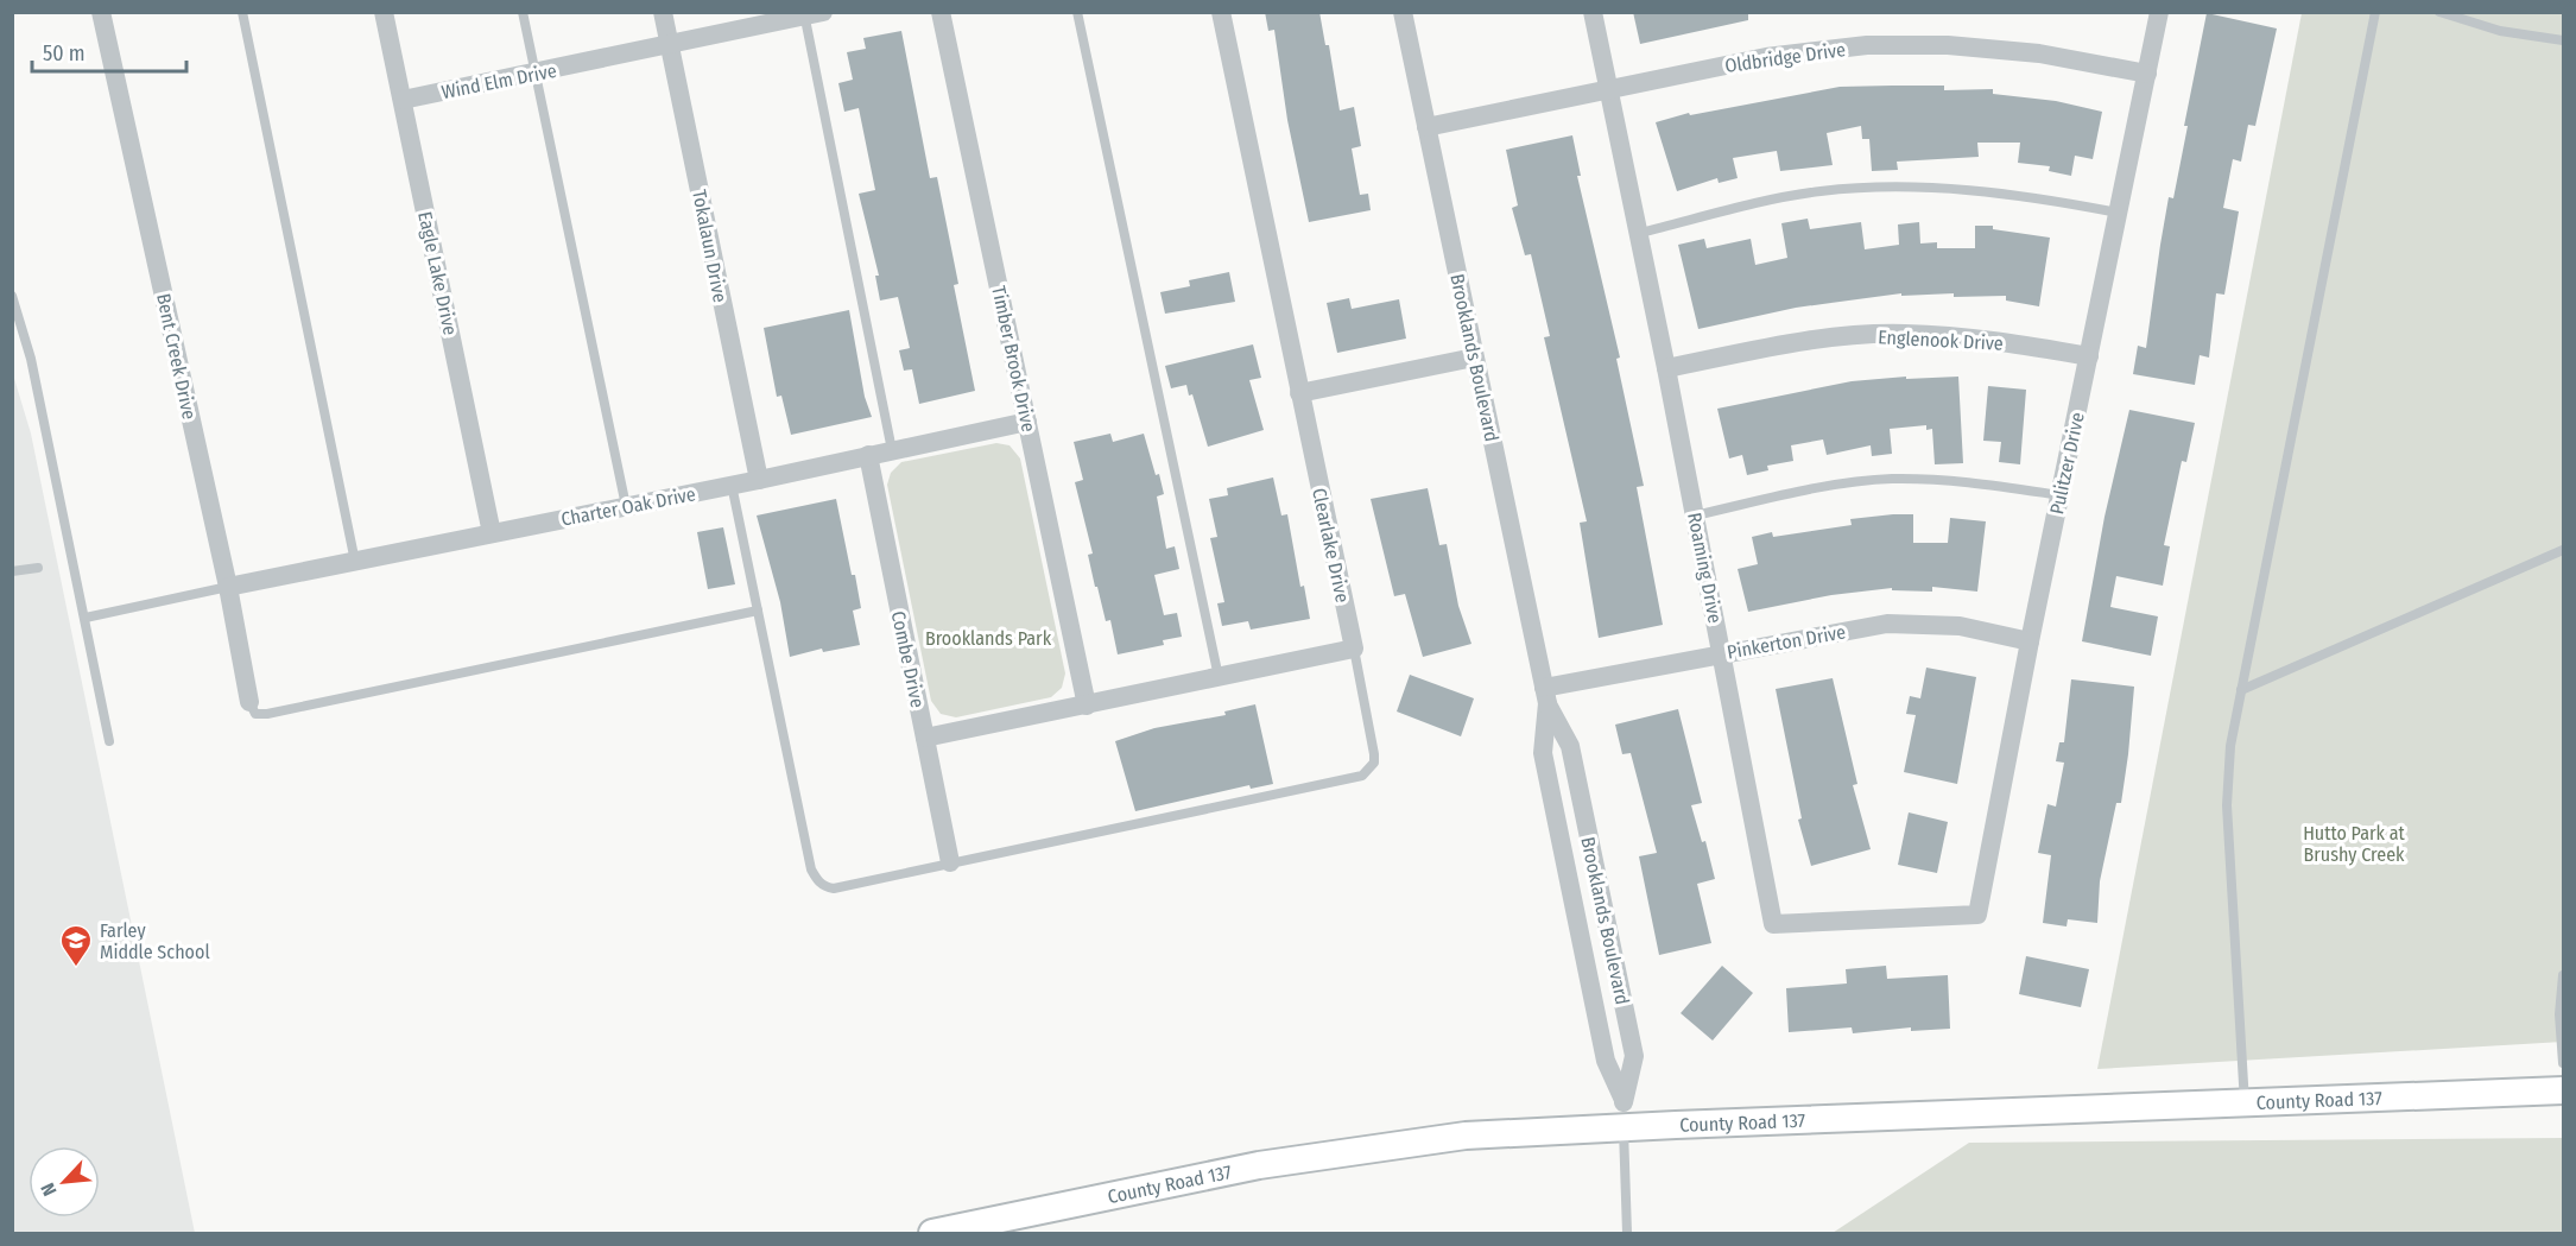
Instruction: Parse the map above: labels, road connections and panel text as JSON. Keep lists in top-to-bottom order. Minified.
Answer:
{"streets":{"street":["Oldbridge Drive","Wind Elm Drive","Tokalaun Drive","Eagle Lake Drive","Englenook Drive","Bent Creek Drive","Brooklands Boulevard","Timber Brook Drive","Pulitzer Drive","Charter Oak Drive","Clearlake Drive","Roaming Drive","Pinkerton Drive","Combe Drive","County Road 137"]},"crossings":[["Oldbridge Drive","Brooklands Boulevard"],["Oldbridge Drive","Pulitzer Drive"],["Oldbridge Drive","Roaming Drive"],["Wind Elm Drive","Tokalaun Drive"],["Wind Elm Drive","Eagle Lake Drive"],["Tokalaun Drive","Charter Oak Drive"],["Eagle Lake Drive","Charter Oak Drive"],["Englenook Drive","Pulitzer Drive"],["Englenook Drive","Roaming Drive"],["Bent Creek Drive","Charter Oak Drive"],["Brooklands Boulevard","Pinkerton Drive"],["Brooklands Boulevard","County Road 137"],["Timber Brook Drive","Charter Oak Drive"],["Pulitzer Drive","Roaming Drive"],["Pulitzer Drive","Pinkerton Drive"],["Charter Oak Drive","Combe Drive"],["Roaming Drive","Pinkerton Drive"]],"parks":["Brooklands Park","Hutto Park at Brushy Creek"],"places":{"school or university":["Farley Middle School"]},"scale_bar":"50 m","north":"bottom left"}
